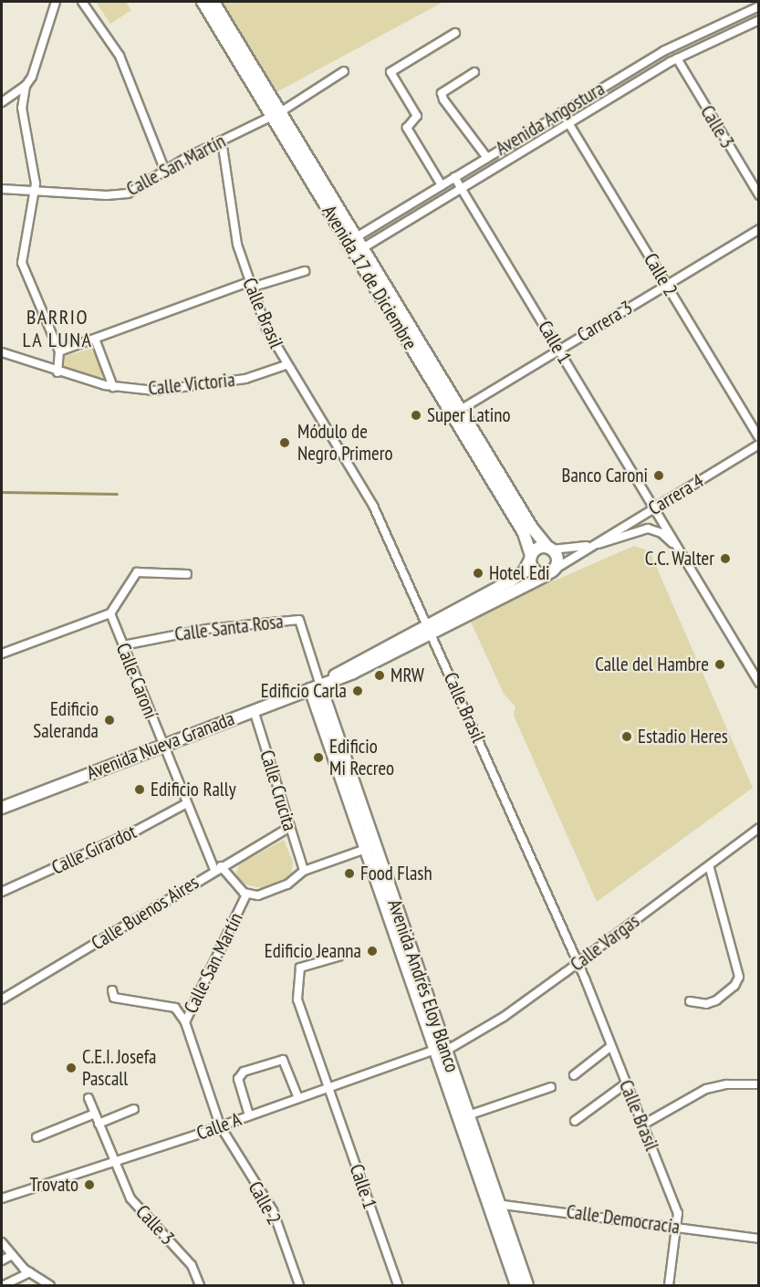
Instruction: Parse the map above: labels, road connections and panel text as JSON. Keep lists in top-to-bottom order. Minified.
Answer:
{"streets":{"street":["Avenida Angostura","Calle 3","Calle San Martín","Calle 2","Avenida 17 de Diciembre","Calle Brasil","Carrera 3","Calle 1","Calle Victoria","Carrera 4","Calle Santa Rosa","Calle Caroní","Avenida Nueva Granada","Calle Crucita","Calle Girardot","Calle Buenos Aires","Calle Vargas","Avenida Andrés Eloy Blanco","Calle A","Calle Democracia"]},"crossings":[["Avenida Angostura","Calle 3"],["Avenida Angostura","Calle 2"],["Avenida Angostura","Avenida 17 de Diciembre"],["Avenida Angostura","Calle 1"],["Calle 3","Calle A"],["Calle San Martín","Calle 2"],["Calle San Martín","Avenida 17 de Diciembre"],["Calle San Martín","Calle Brasil"],["Calle San Martín","Calle Caroní"],["Calle San Martín","Calle Crucita"],["Calle San Martín","Calle Buenos Aires"],["Calle San Martín","Avenida Andrés Eloy Blanco"],["Calle San Martín","Calle A"],["Calle 2","Carrera 3"],["Calle 2","Calle A"],["Avenida 17 de Diciembre","Carrera 3"],["Avenida 17 de Diciembre","Carrera 4"],["Avenida 17 de Diciembre","Avenida Nueva Granada"],["Calle Brasil","Calle Victoria"],["Calle Brasil","Avenida Nueva Granada"],["Calle Brasil","Calle Vargas"],["Calle Brasil","Calle Democracia"],["Carrera 3","Calle 1"],["Calle 1","Carrera 4"],["Calle 1","Calle A"],["Carrera 4","Avenida Nueva Granada"],["Calle Santa Rosa","Calle Caroní"],["Calle Santa Rosa","Avenida Nueva Granada"],["Calle Santa Rosa","Avenida Andrés Eloy Blanco"],["Calle Caroní","Avenida Nueva Granada"],["Calle Caroní","Calle Girardot"],["Calle Caroní","Calle Buenos Aires"],["Avenida Nueva Granada","Calle Crucita"],["Avenida Nueva Granada","Avenida Andrés Eloy Blanco"],["Calle Crucita","Calle Buenos Aires"],["Calle Vargas","Avenida Andrés Eloy Blanco"],["Calle Vargas","Calle A"],["Avenida Andrés Eloy Blanco","Calle A"],["Avenida Andrés Eloy Blanco","Calle Democracia"]],"districts":["BARRIO LA LUNA"],"places":["Super Latino","Módulo de Negro Primero","Banco Caroni","C.C. Walter","Hotel Edi","Calle del Hambre","MRW","Edificio Carla","Edificio Saleranda","Estadio Heres","Edificio Mi Recreo","Edificio Rally","Food Flash","Edificio Jeanna","C.E.I. Josefa Pascall","Trovato"]}
